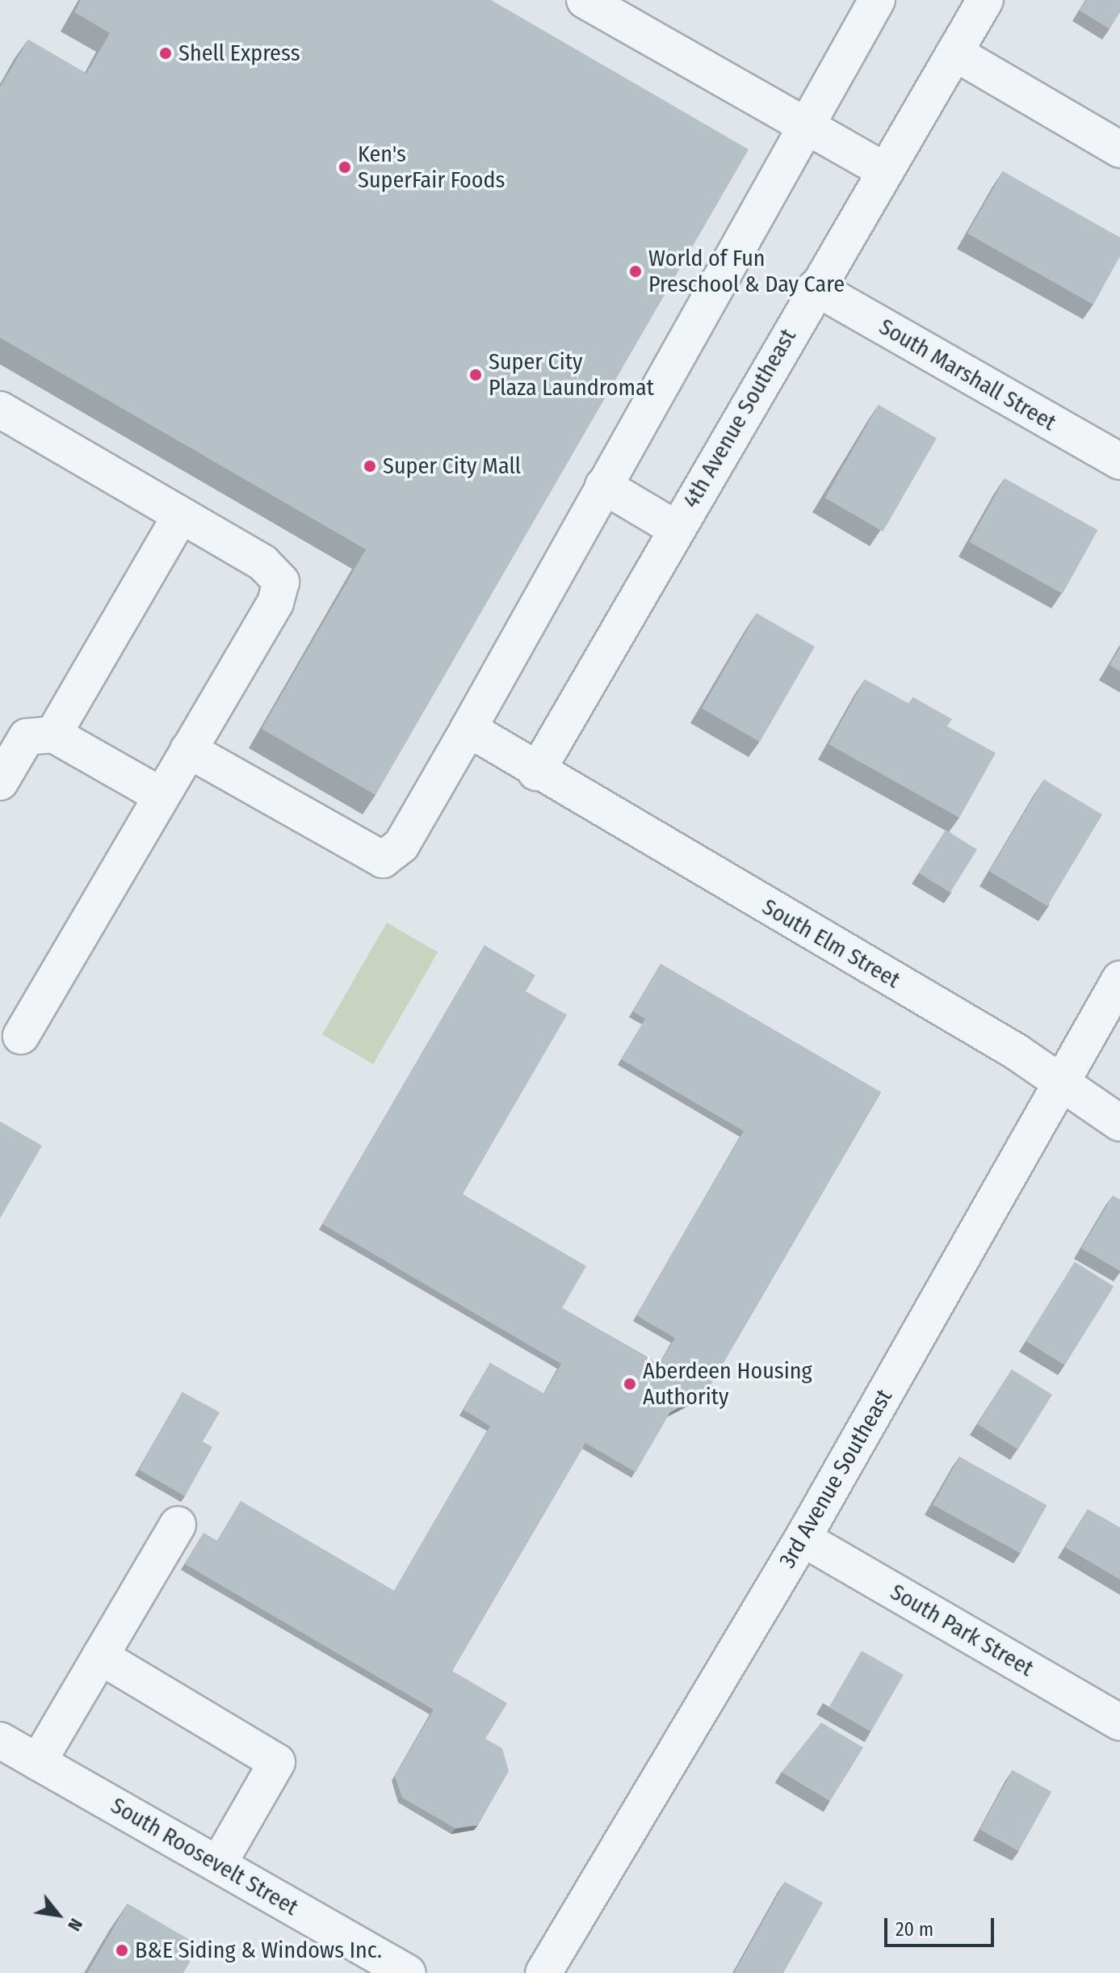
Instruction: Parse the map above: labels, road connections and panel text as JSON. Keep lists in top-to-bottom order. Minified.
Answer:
{"streets":{"street":["South Marshall Street","4th Avenue Southeast","South Elm Street","3rd Avenue Southeast","South Park Street","South Roosevelt Street"]},"crossings":[["South Marshall Street","4th Avenue Southeast"],["4th Avenue Southeast","South Elm Street"],["South Elm Street","3rd Avenue Southeast"],["3rd Avenue Southeast","South Park Street"]],"places":["Shell Express","Ken's SuperFair Foods","World of Fun Preschool & Day Care","Super City Plaza Laundromat","Super City Mall","Aberdeen Housing Authority","B&E Siding & Windows Inc."],"scale_bar":"20 m","north":"bottom right"}
